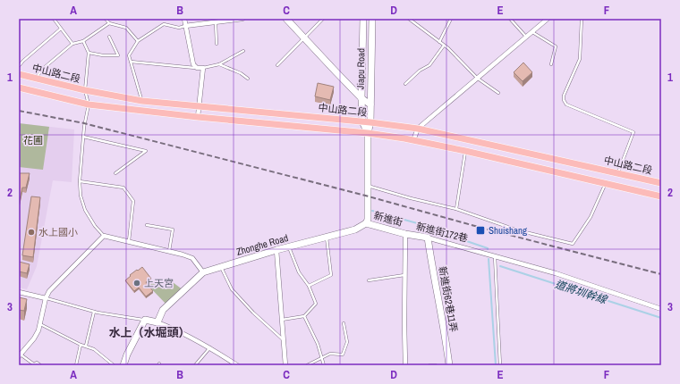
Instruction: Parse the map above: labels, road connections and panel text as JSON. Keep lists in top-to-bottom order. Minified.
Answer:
{"streets":{"main road":["中山路二段"],"street":["Jiapu Road","新進街","新進街172巷","Zhonghe Road","新進街62巷11弄"]},"crossings":[["Jiapu Road","中山路二段"],["新進街","新進街172巷"],["新進街","Zhonghe Road"],["新進街172巷","新進街62巷11弄"]],"districts":["水上（水堀頭）"],"water":["道將圳幹線"],"parks":["花圃"],"places":{"transit":["Shuishang"],"other":["水上國小","上天宮"]},"grid":{"columns":["A","B","C","D","E","F"],"rows":["1","2","3"]}}
